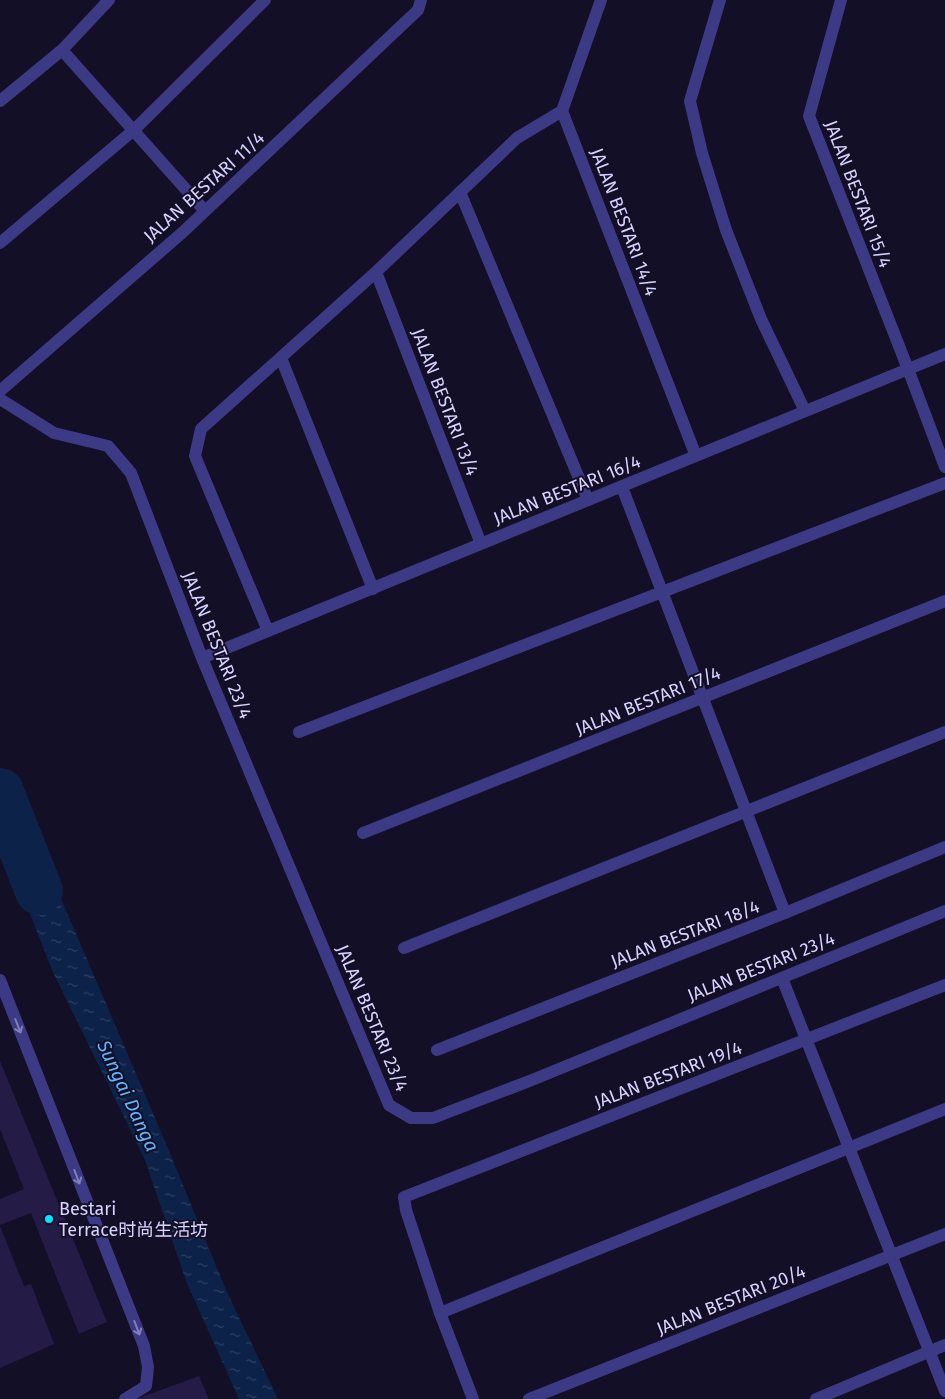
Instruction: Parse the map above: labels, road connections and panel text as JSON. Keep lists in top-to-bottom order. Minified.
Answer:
{"streets":{"street":["JALAN BESTARI 11/4","JALAN BESTARI 15/4","JALAN BESTARI 14/4","JALAN BESTARI 13/4","JALAN BESTARI 16/4","JALAN BESTARI 23/4","JALAN BESTARI 17/4","JALAN BESTARI 18/4","JALAN BESTARI 19/4","JALAN BESTARI 20/4"]},"crossings":[["JALAN BESTARI 15/4","JALAN BESTARI 16/4"],["JALAN BESTARI 14/4","JALAN BESTARI 16/4"],["JALAN BESTARI 13/4","JALAN BESTARI 16/4"],["JALAN BESTARI 16/4","JALAN BESTARI 23/4"]],"water":["Sungai Danga"],"places":["Bestari Terrace时尚生活坊"]}
